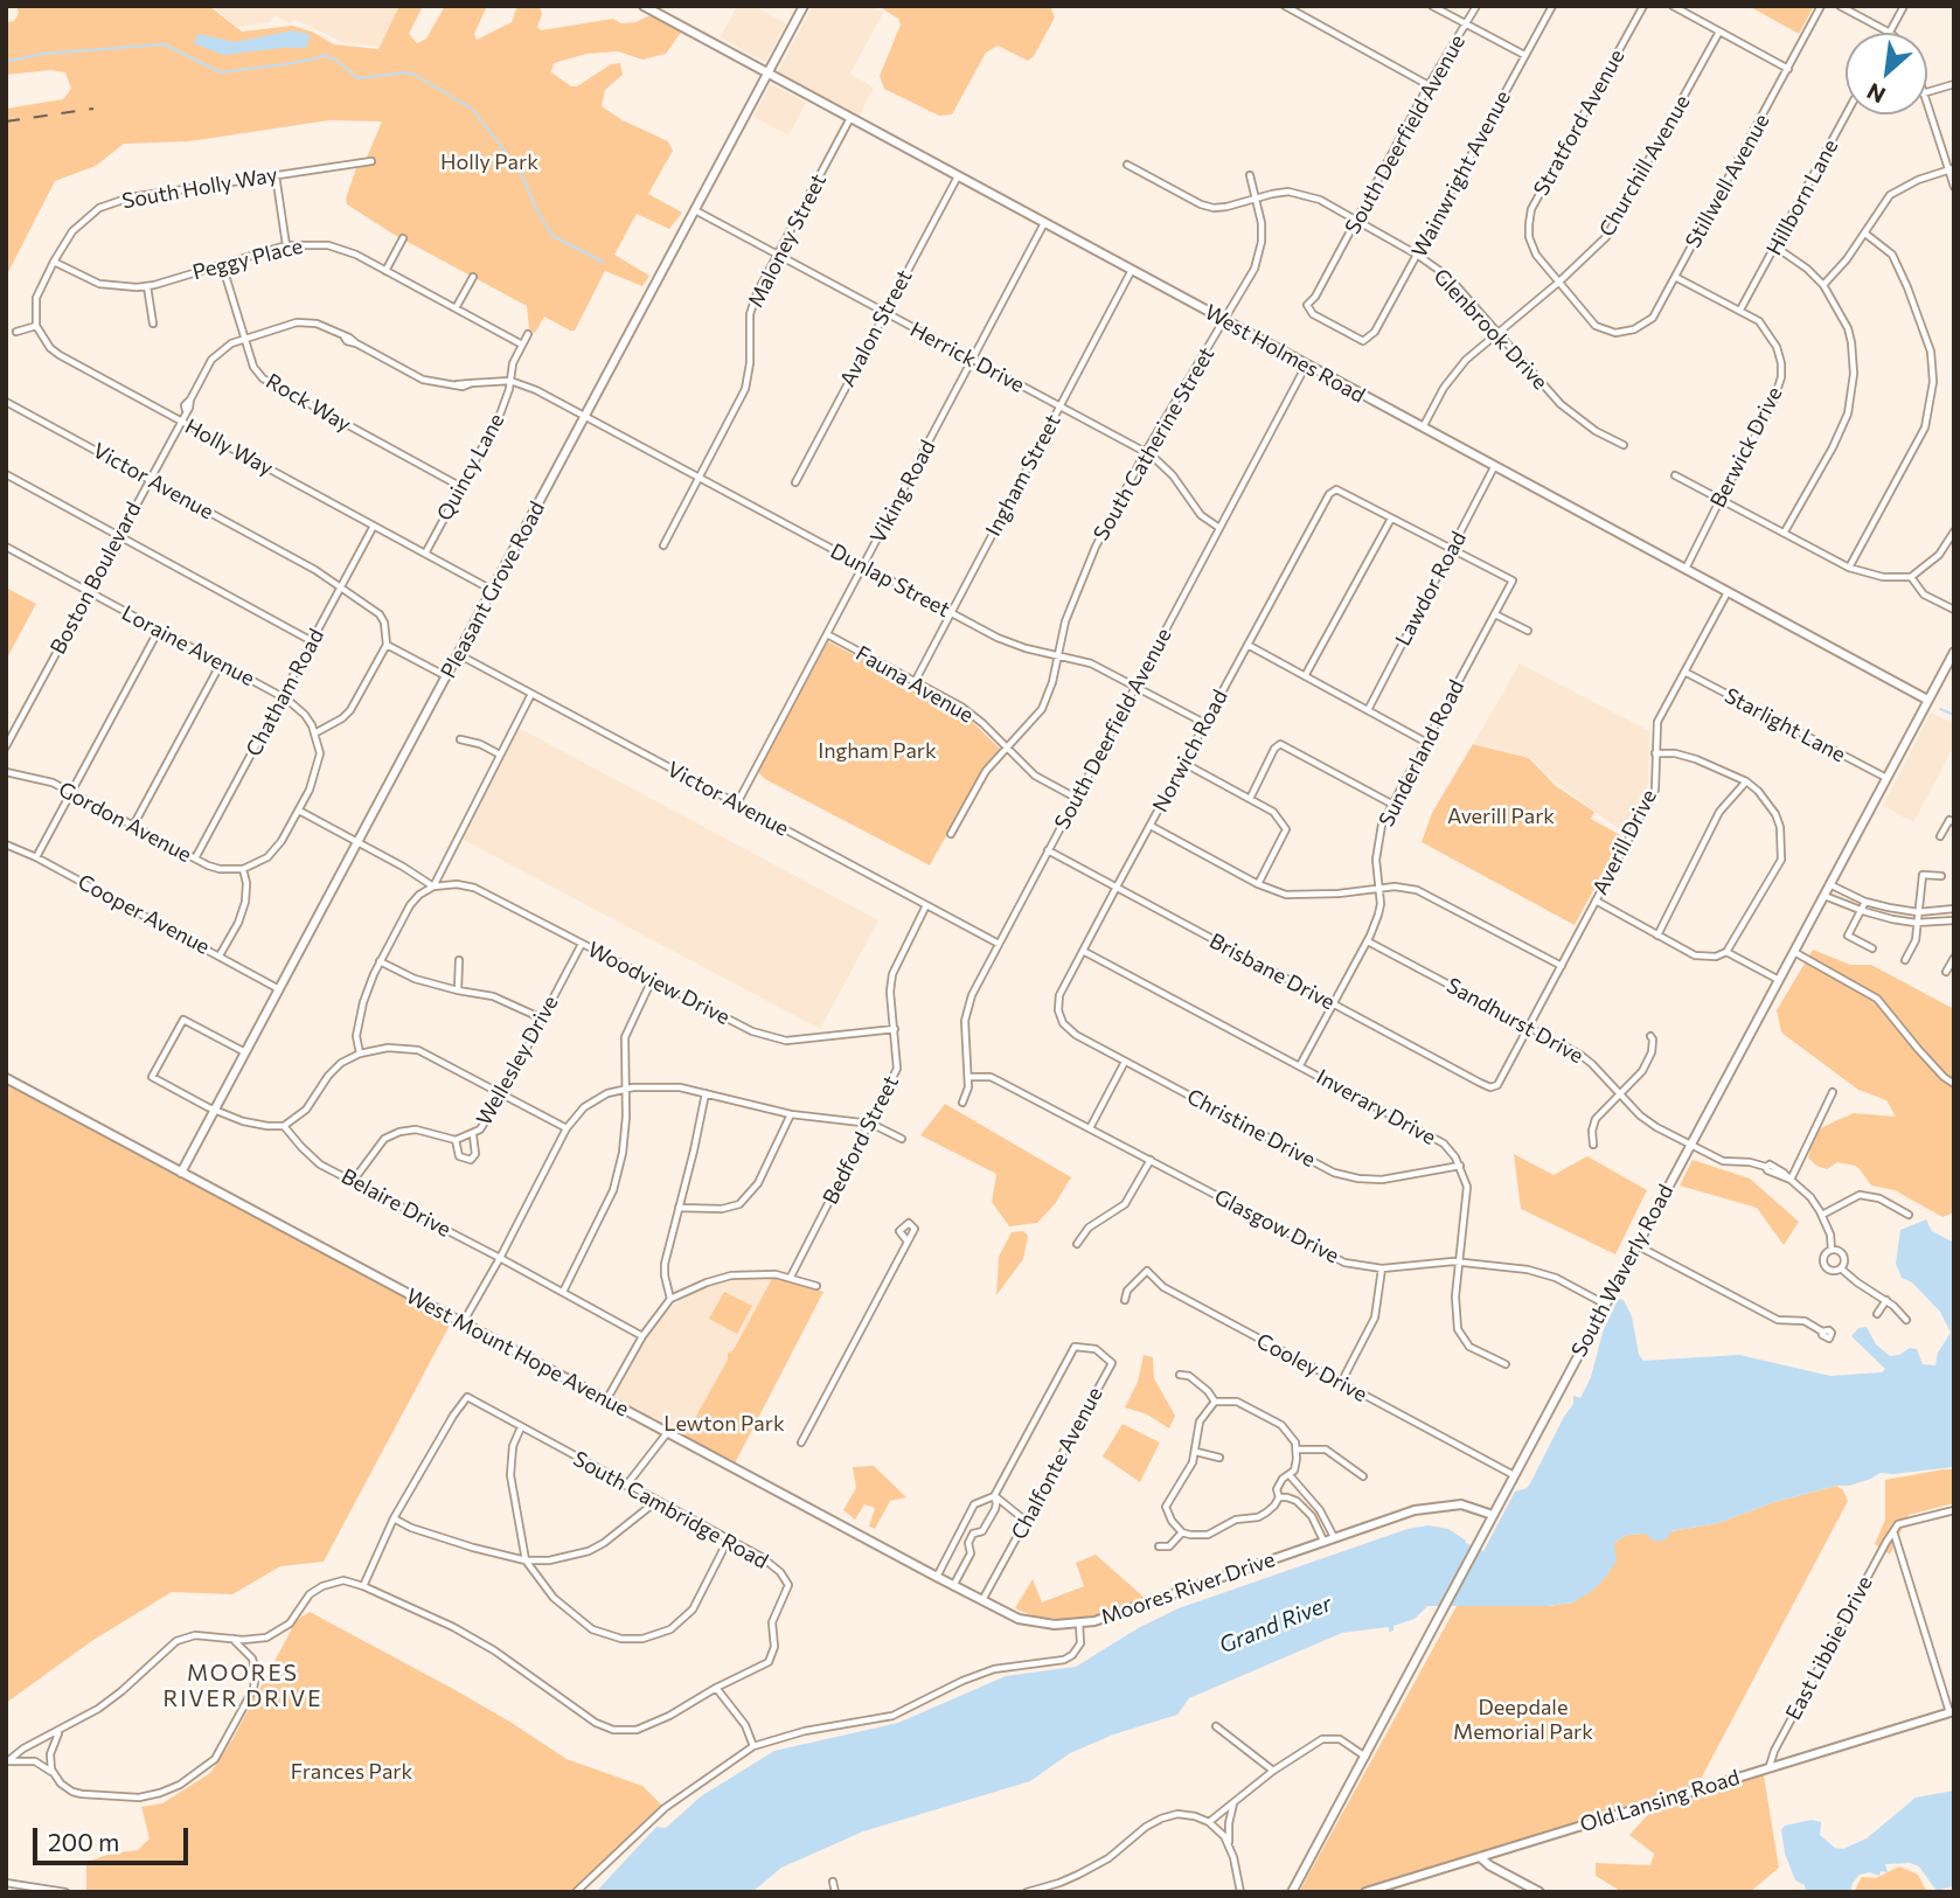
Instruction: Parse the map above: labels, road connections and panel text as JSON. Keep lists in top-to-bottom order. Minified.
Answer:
{"streets":{"street":["Stratford Avenue","South Deerfield Avenue","Churchill Avenue","Wainwright Avenue","Stillwell Avenue","South Holly Way","Hillborn Lane","Maloney Street","Peggy Place","Avalon Street","Glenbrook Drive","West Holmes Road","Herrick Drive","Rock Way","South Catherine Street","Holly Way","Berwick Drive","Quincy Lane","Ingham Street","Victor Avenue","Viking Road","Boston Boulevard","Dunlap Street","Lawdor Road","Pleasant Grove Road","Loraine Avenue","Fauna Avenue","Chatham Road","Starlight Lane","Norwich Road","Sunderland Road","Gordon Avenue","Averill Drive","Cooper Avenue","Brisbane Drive","Woodview Drive","Sandhurst Drive","Wellesley Drive","Inverary Drive","Christine Drive","Bedford Street","Belaire Drive","Glasgow Drive","South Waverly Road","West Mount Hope Avenue","Cooley Drive","Chalfonte Avenue","South Cambridge Road","Moores River Drive","East Libbie Drive","Old Lansing Road"]},"crossings":[["Stratford Avenue","Churchill Avenue"],["Stratford Avenue","Stillwell Avenue"],["South Deerfield Avenue","Wainwright Avenue"],["South Deerfield Avenue","Glenbrook Drive"],["South Deerfield Avenue","West Holmes Road"],["South Deerfield Avenue","Herrick Drive"],["South Deerfield Avenue","Victor Avenue"],["South Deerfield Avenue","Dunlap Street"],["South Deerfield Avenue","Fauna Avenue"],["South Deerfield Avenue","Brisbane Drive"],["South Deerfield Avenue","Glasgow Drive"],["Churchill Avenue","Glenbrook Drive"],["Churchill Avenue","West Holmes Road"],["Wainwright Avenue","Glenbrook Drive"],["Stillwell Avenue","Berwick Drive"],["South Holly Way","Peggy Place"],["Hillborn Lane","Berwick Drive"],["Maloney Street","West Holmes Road"],["Maloney Street","Herrick Drive"],["Maloney Street","Dunlap Street"],["Peggy Place","Rock Way"],["Peggy Place","Quincy Lane"],["Avalon Street","West Holmes Road"],["Avalon Street","Herrick Drive"],["Glenbrook Drive","South Catherine Street"],["West Holmes Road","South Catherine Street"],["West Holmes Road","Berwick Drive"],["West Holmes Road","Ingham Street"],["West Holmes Road","Viking Road"],["West Holmes Road","Lawdor Road"],["West Holmes Road","Pleasant Grove Road"],["West Holmes Road","Averill Drive"],["West Holmes Road","South Waverly Road"],["Herrick Drive","South Catherine Street"],["Herrick Drive","Ingham Street"],["Herrick Drive","Viking Road"],["Herrick Drive","Pleasant Grove Road"],["Rock Way","Quincy Lane"],["Rock Way","Boston Boulevard"],["South Catherine Street","Dunlap Street"],["South Catherine Street","Fauna Avenue"],["Holly Way","Quincy Lane"],["Holly Way","Boston Boulevard"],["Holly Way","Pleasant Grove Road"],["Holly Way","Chatham Road"],["Quincy Lane","Boston Boulevard"],["Ingham Street","Dunlap Street"],["Ingham Street","Fauna Avenue"],["Victor Avenue","Viking Road"],["Victor Avenue","Boston Boulevard"],["Victor Avenue","Pleasant Grove Road"],["Victor Avenue","Chatham Road"],["Victor Avenue","Bedford Street"],["Viking Road","Dunlap Street"],["Viking Road","Fauna Avenue"],["Boston Boulevard","Dunlap Street"],["Boston Boulevard","Pleasant Grove Road"],["Boston Boulevard","Loraine Avenue"],["Dunlap Street","Pleasant Grove Road"],["Dunlap Street","Norwich Road"],["Lawdor Road","Sunderland Road"],["Pleasant Grove Road","Cooper Avenue"],["Pleasant Grove Road","West Mount Hope Avenue"],["Loraine Avenue","Chatham Road"],["Chatham Road","Gordon Avenue"],["Starlight Lane","Averill Drive"],["Starlight Lane","South Waverly Road"],["Norwich Road","Brisbane Drive"],["Norwich Road","Inverary Drive"],["Norwich Road","Christine Drive"],["Sunderland Road","Brisbane Drive"],["Sunderland Road","Sandhurst Drive"],["Sunderland Road","Inverary Drive"],["Averill Drive","Brisbane Drive"],["Averill Drive","Sandhurst Drive"],["Woodview Drive","Wellesley Drive"],["Woodview Drive","Bedford Street"],["Sandhurst Drive","South Waverly Road"],["Wellesley Drive","Belaire Drive"],["Inverary Drive","Christine Drive"],["Glasgow Drive","South Waverly Road"],["South Waverly Road","Cooley Drive"],["South Waverly Road","Moores River Drive"],["West Mount Hope Avenue","Chalfonte Avenue"],["West Mount Hope Avenue","Moores River Drive"],["East Libbie Drive","Old Lansing Road"]],"districts":["MOORES RIVER DRIVE"],"water":["Grand River"],"parks":["Holly Park","Ingham Park","Averill Park","Lewton Park","Deepdale Memorial Park","Frances Park"],"scale_bar":"200 m","north":"bottom left"}
